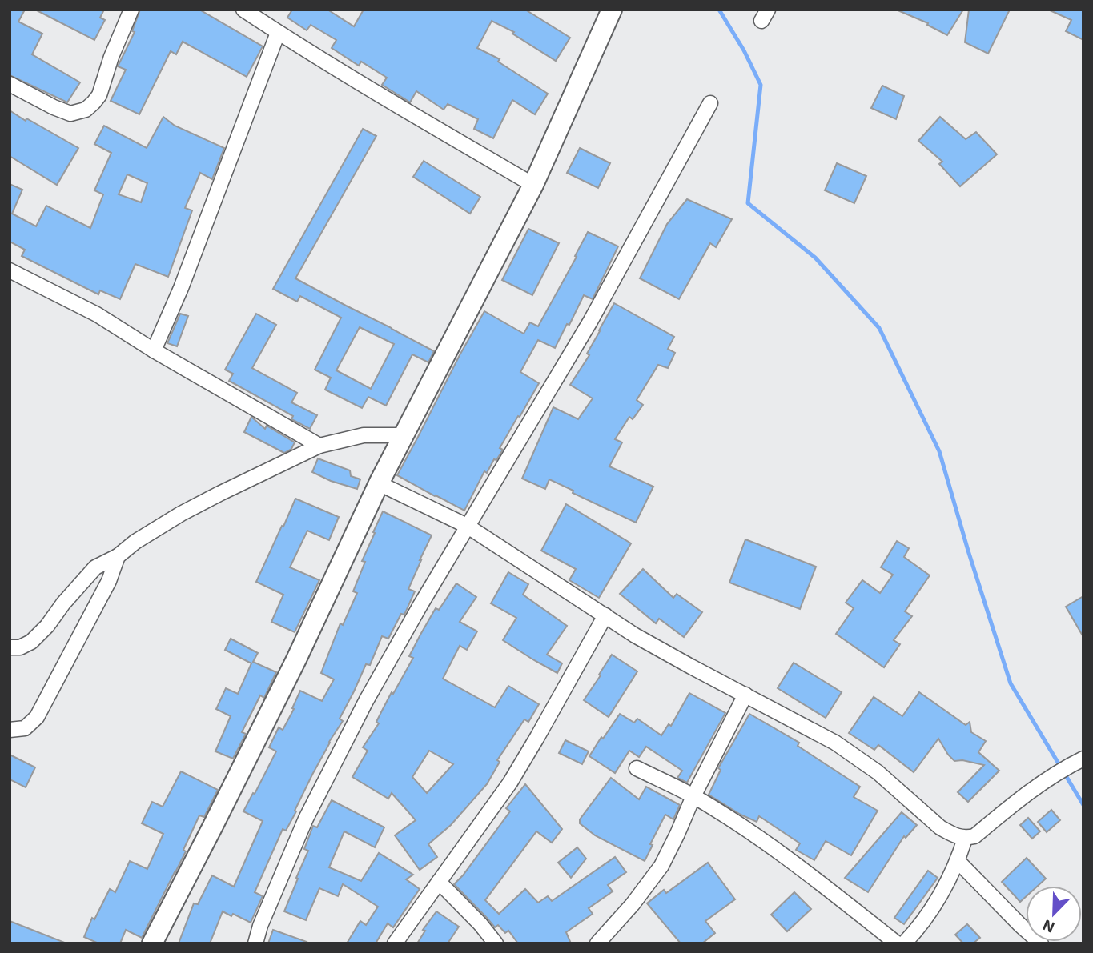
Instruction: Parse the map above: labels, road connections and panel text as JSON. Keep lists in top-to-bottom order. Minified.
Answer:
{"north":"bottom left"}
